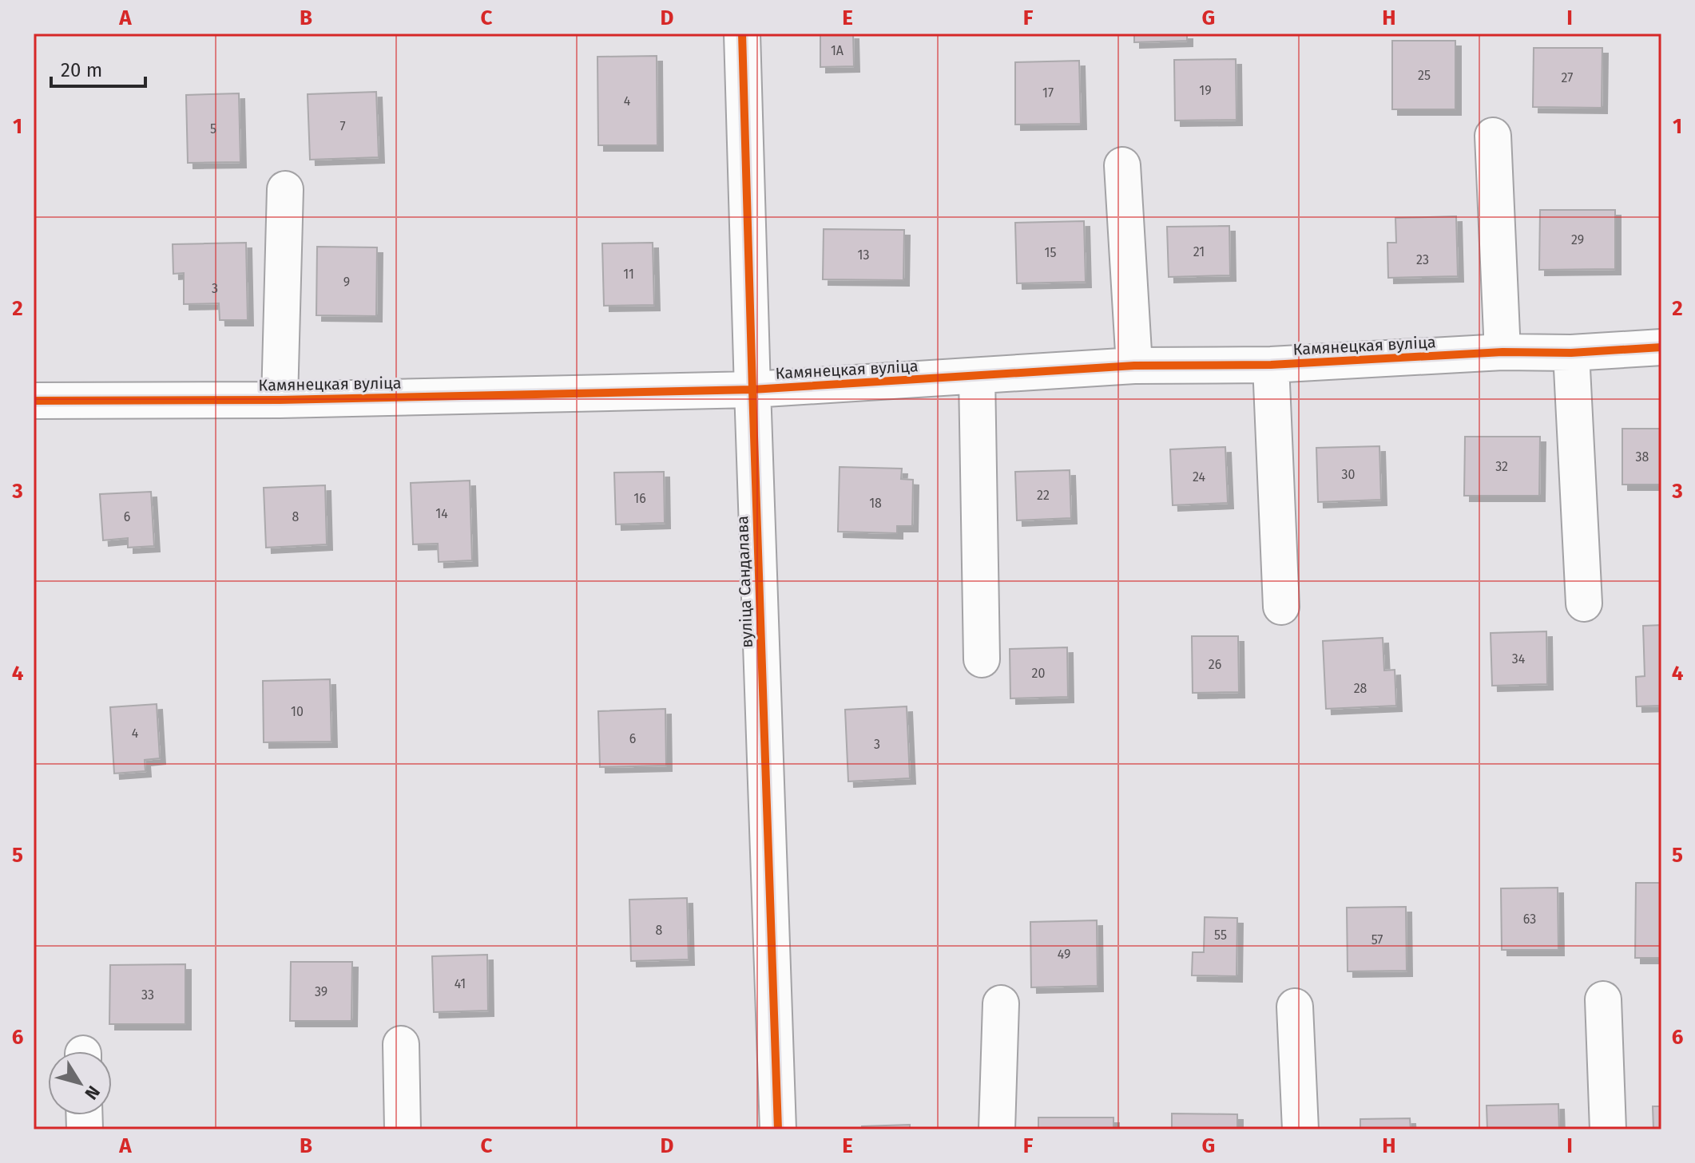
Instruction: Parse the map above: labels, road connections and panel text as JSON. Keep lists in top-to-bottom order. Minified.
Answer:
{"streets":{"street":["Камянецкая вуліца","вуліца Сандалава"]},"crossings":[["Камянецкая вуліца","вуліца Сандалава"]],"house_numbers":["1А","25","27","19","17","4","7","5","29","21","15","13","23","11","9","3","38","32","30","24","22","16","18","14","6","8","34","26","20","28","10","4","6","3","63","8","55","57","49","41","39","33"],"scale_bar":"20 m","north":"bottom right","grid":{"columns":["A","B","C","D","E","F","G","H","I"],"rows":["1","2","3","4","5","6"]}}
